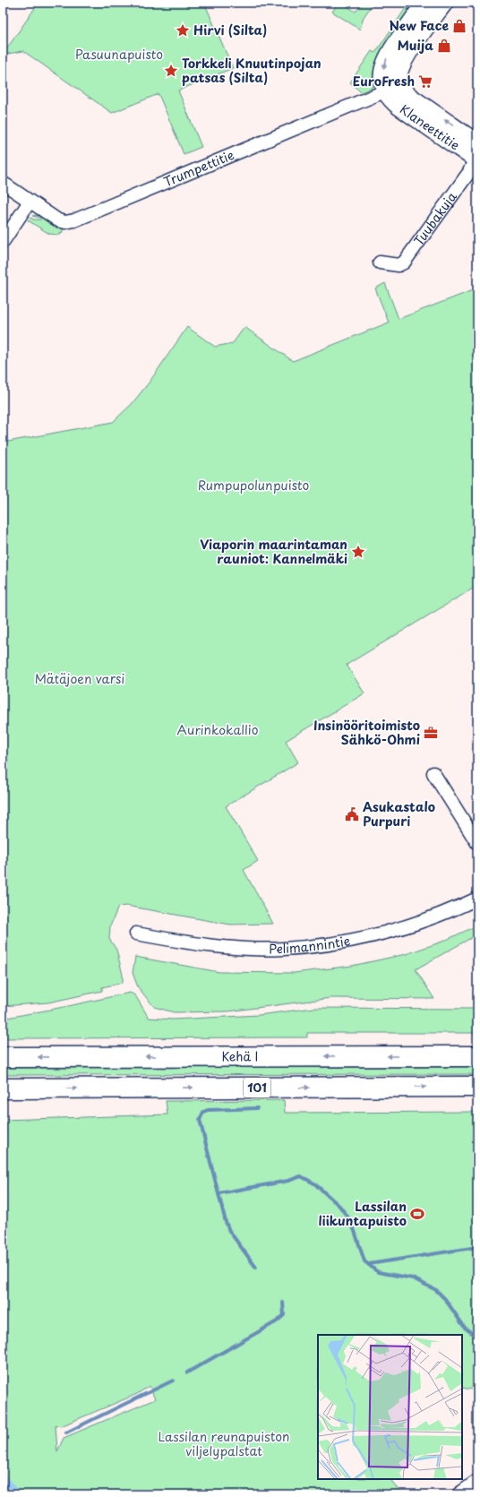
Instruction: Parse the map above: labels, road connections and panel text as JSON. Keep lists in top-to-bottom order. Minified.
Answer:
{"streets":{"highway":["Kehä I","101"],"main road":["Klaneettitie"],"street":["Trumpettitie","Tuubakuja","Pelimannintie"]},"crossings":[["Klaneettitie","Trumpettitie"],["Klaneettitie","Tuubakuja"]],"parks":["Pasuunapuisto","Rumpupolunpuisto","Mätäjoen varsi","Aurinkokallio","Lassilan reunapuiston viljelypalstat"],"places":{"shop":["New Face","Muija"],"place":["Hirvi (Silta)","Torkkeli Knuutinpojan patsas (Silta)","Viaporin maarintaman rauniot: Kannelmäki"],"supermarket":["EuroFresh"],"office":["Insinööritoimisto Sähkö-Ohmi"],"public building":["Asukastalo Purpuri"],"sports":["Lassilan liikuntapuisto"]}}
